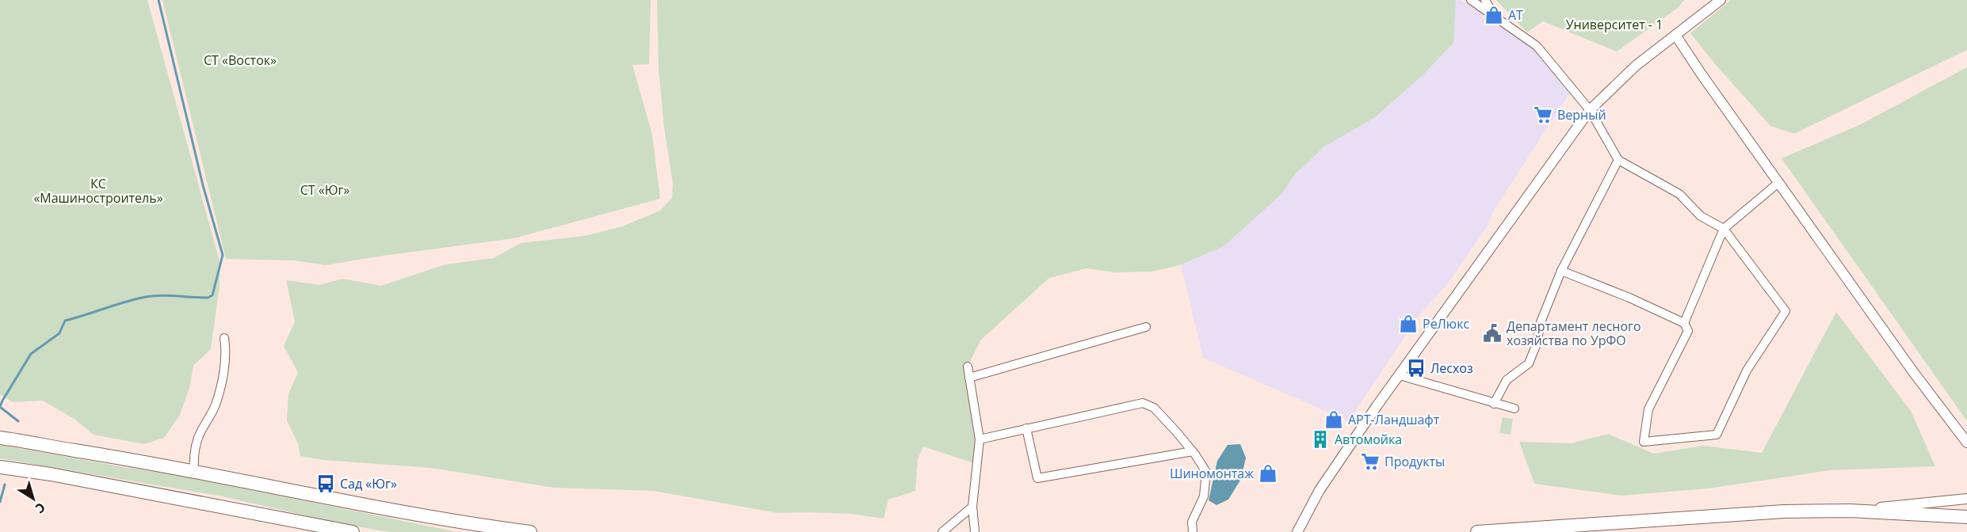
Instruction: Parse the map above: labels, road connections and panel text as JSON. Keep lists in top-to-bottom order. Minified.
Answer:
{"parks":["Университет - 1","СТ «Восток»","КС «Машиностроитель»","СТ «Юг»"],"places":{"shop":["AT","РеЛюкс","АРТ-Ландшафт","Шиномонтаж"],"supermarket":["Верный","Продукты"],"public building":["Департамент лесного хозяйства по УрФО"],"bus stop":["Лесхоз","Сад «Юг»"],"building":["Автомойка"]},"north":"bottom right"}
